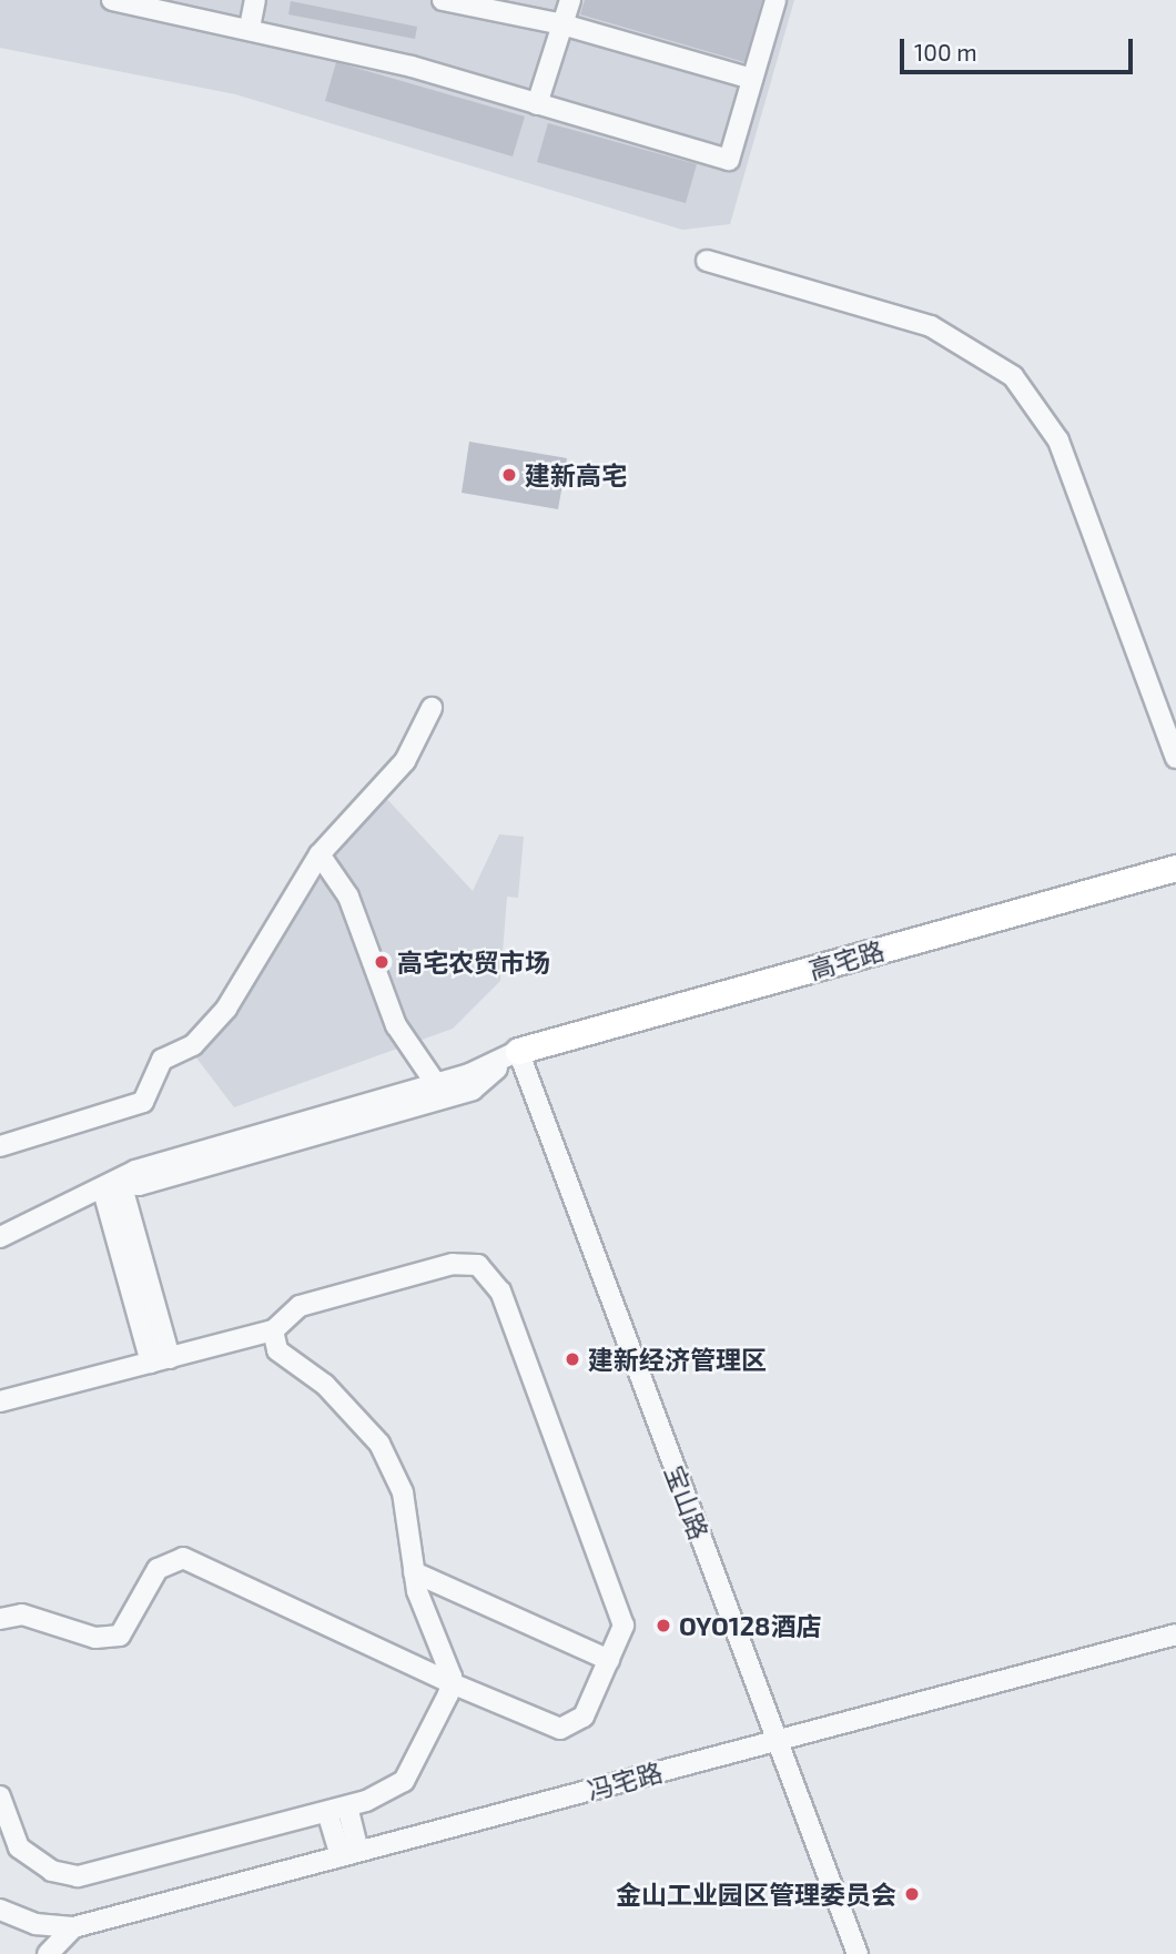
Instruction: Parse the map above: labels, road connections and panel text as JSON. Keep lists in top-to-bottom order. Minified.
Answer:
{"streets":{"main road":["高宅路"],"street":["宝山路","冯宅路"]},"crossings":[["高宅路","宝山路"],["宝山路","冯宅路"]],"places":["建新高宅","高宅农贸市场","建新经济管理区","OYO128酒店","金山工业园区管理委员会"],"scale_bar":"100 m"}
